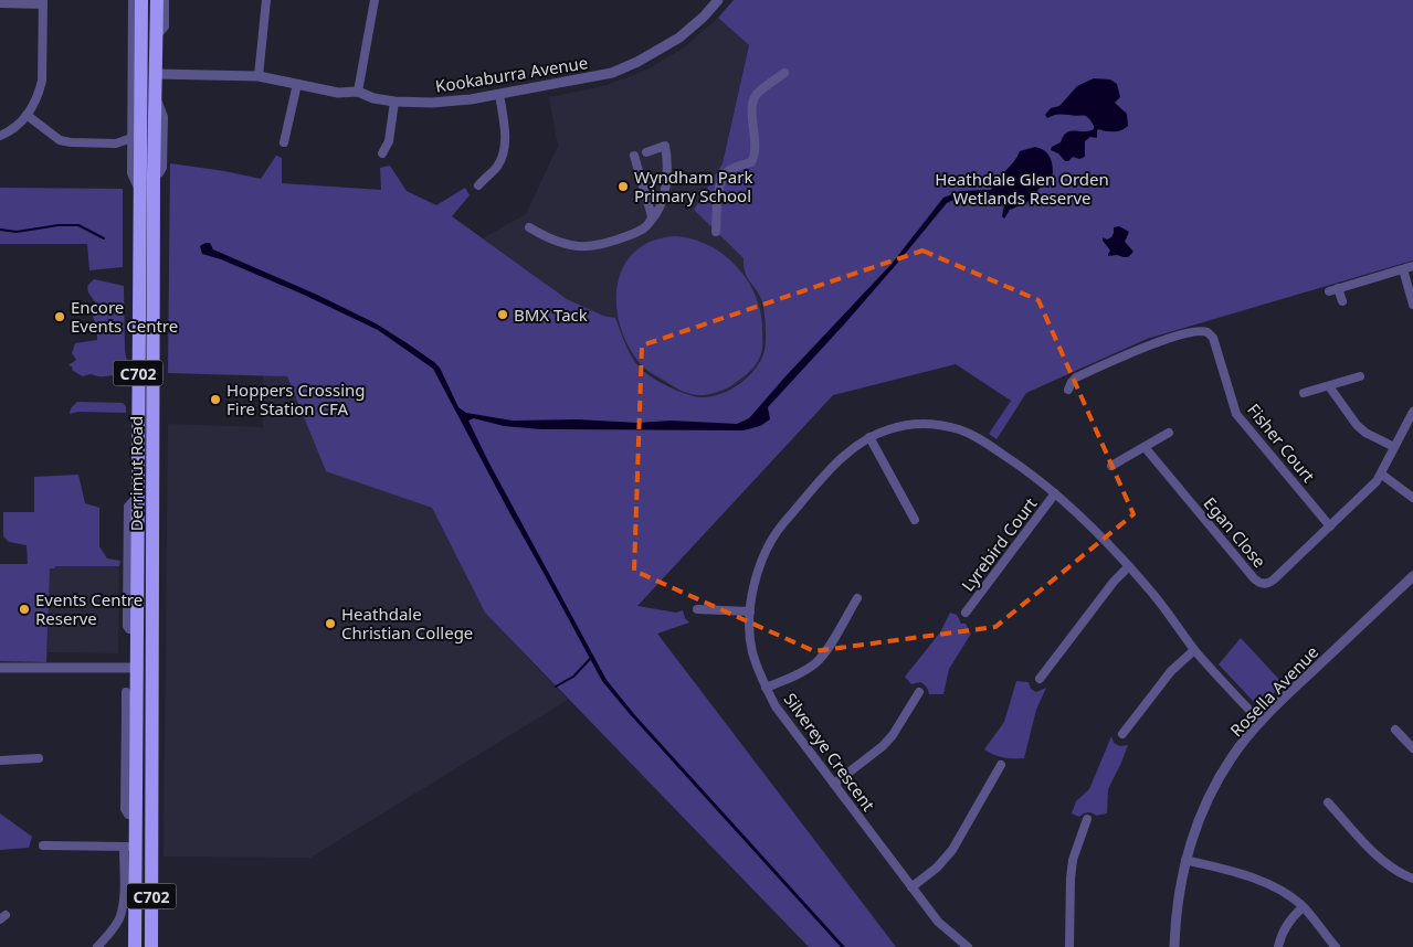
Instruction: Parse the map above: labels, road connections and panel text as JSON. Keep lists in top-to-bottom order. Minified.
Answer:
{"streets":{"highway":["C702","Derrimut Road"],"street":["Kookaburra Avenue","Fisher Court","Egan Close","Lyrebird Court","Rosella Avenue","Silvereye Crescent"]},"crossings":[["Kookaburra Avenue","Derrimut Road"],["Fisher Court","Egan Close"],["Lyrebird Court","Silvereye Crescent"],["Rosella Avenue","Silvereye Crescent"]],"parks":["Heathdale Glen Orden Wetlands Reserve"],"places":["Wyndham Park Primary School","BMX Tack","Encore Events Centre","Hoppers Crossing Fire Station CFA","Events Centre Reserve","Heathdale Christian College"]}
